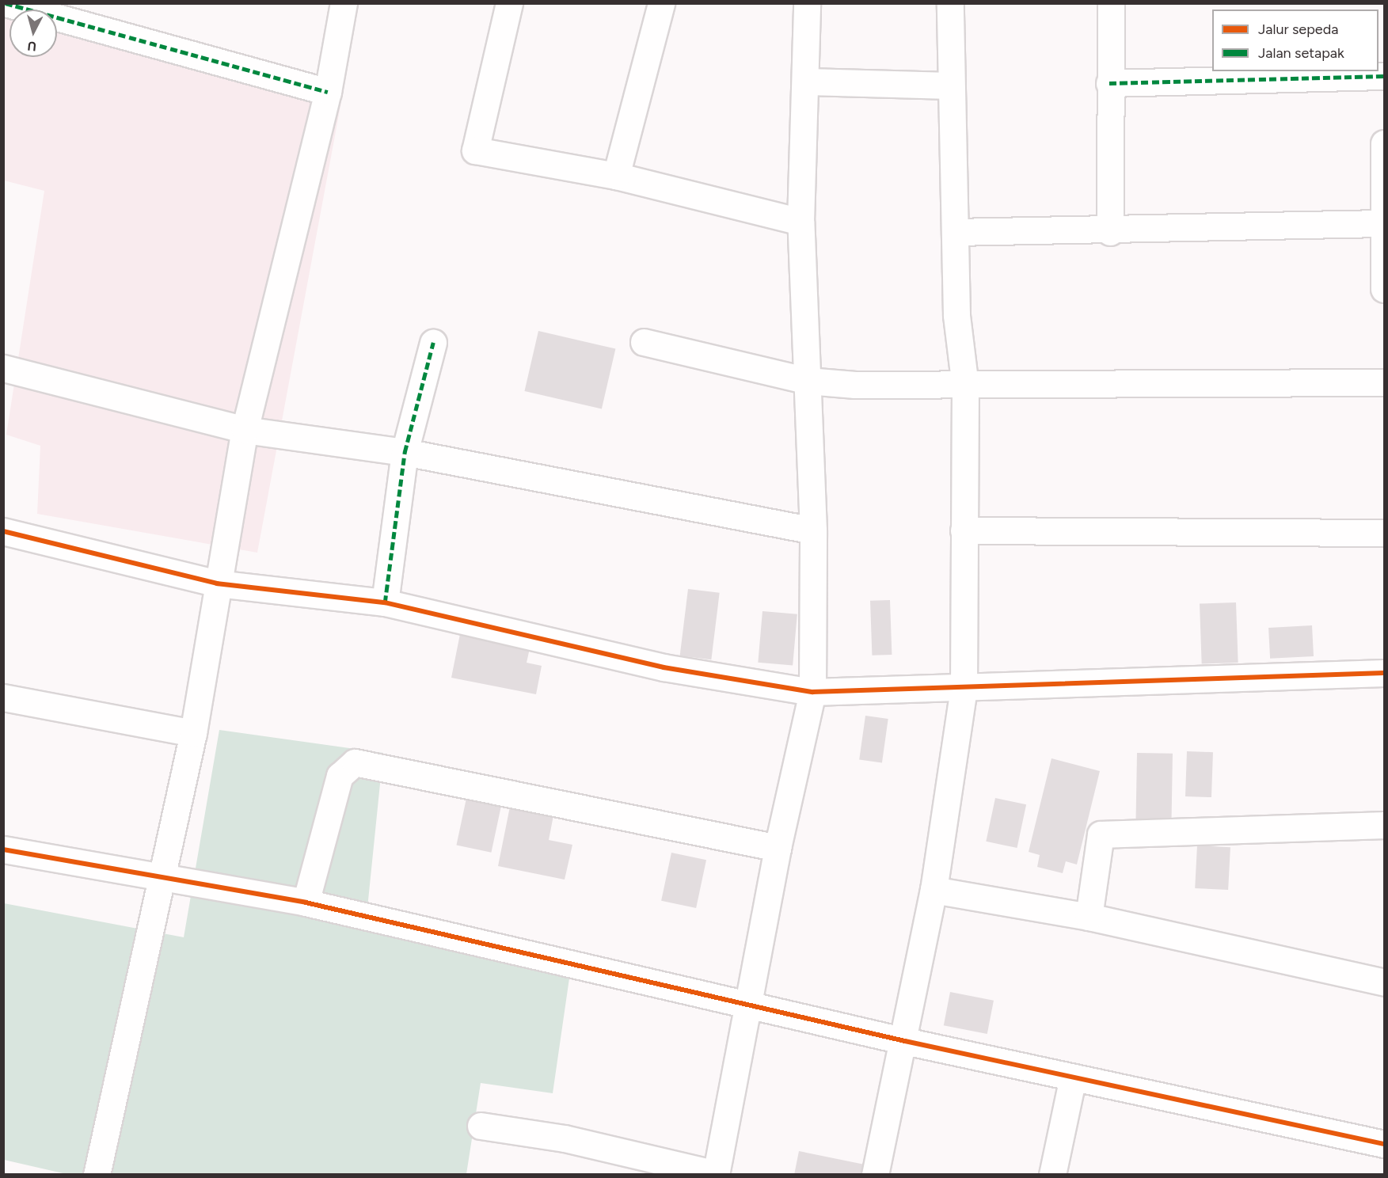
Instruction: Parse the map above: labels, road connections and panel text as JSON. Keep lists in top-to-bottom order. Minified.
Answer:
{"legend":["Jalur sepeda","Jalan setapak"],"north":"bottom"}
